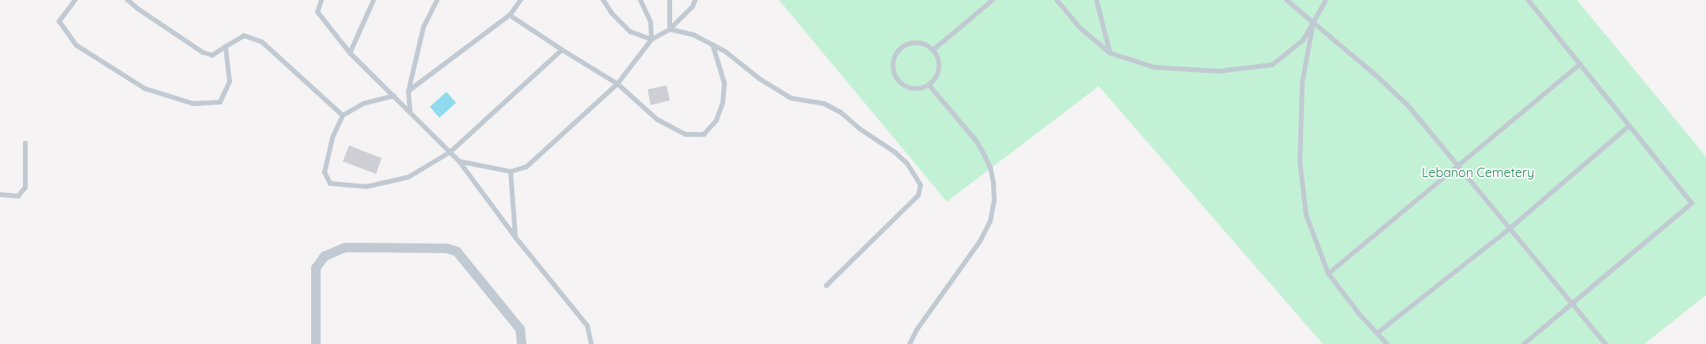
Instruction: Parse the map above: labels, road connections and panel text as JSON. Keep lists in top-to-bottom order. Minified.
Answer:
{"parks":["Lebanon Cemetery"]}
